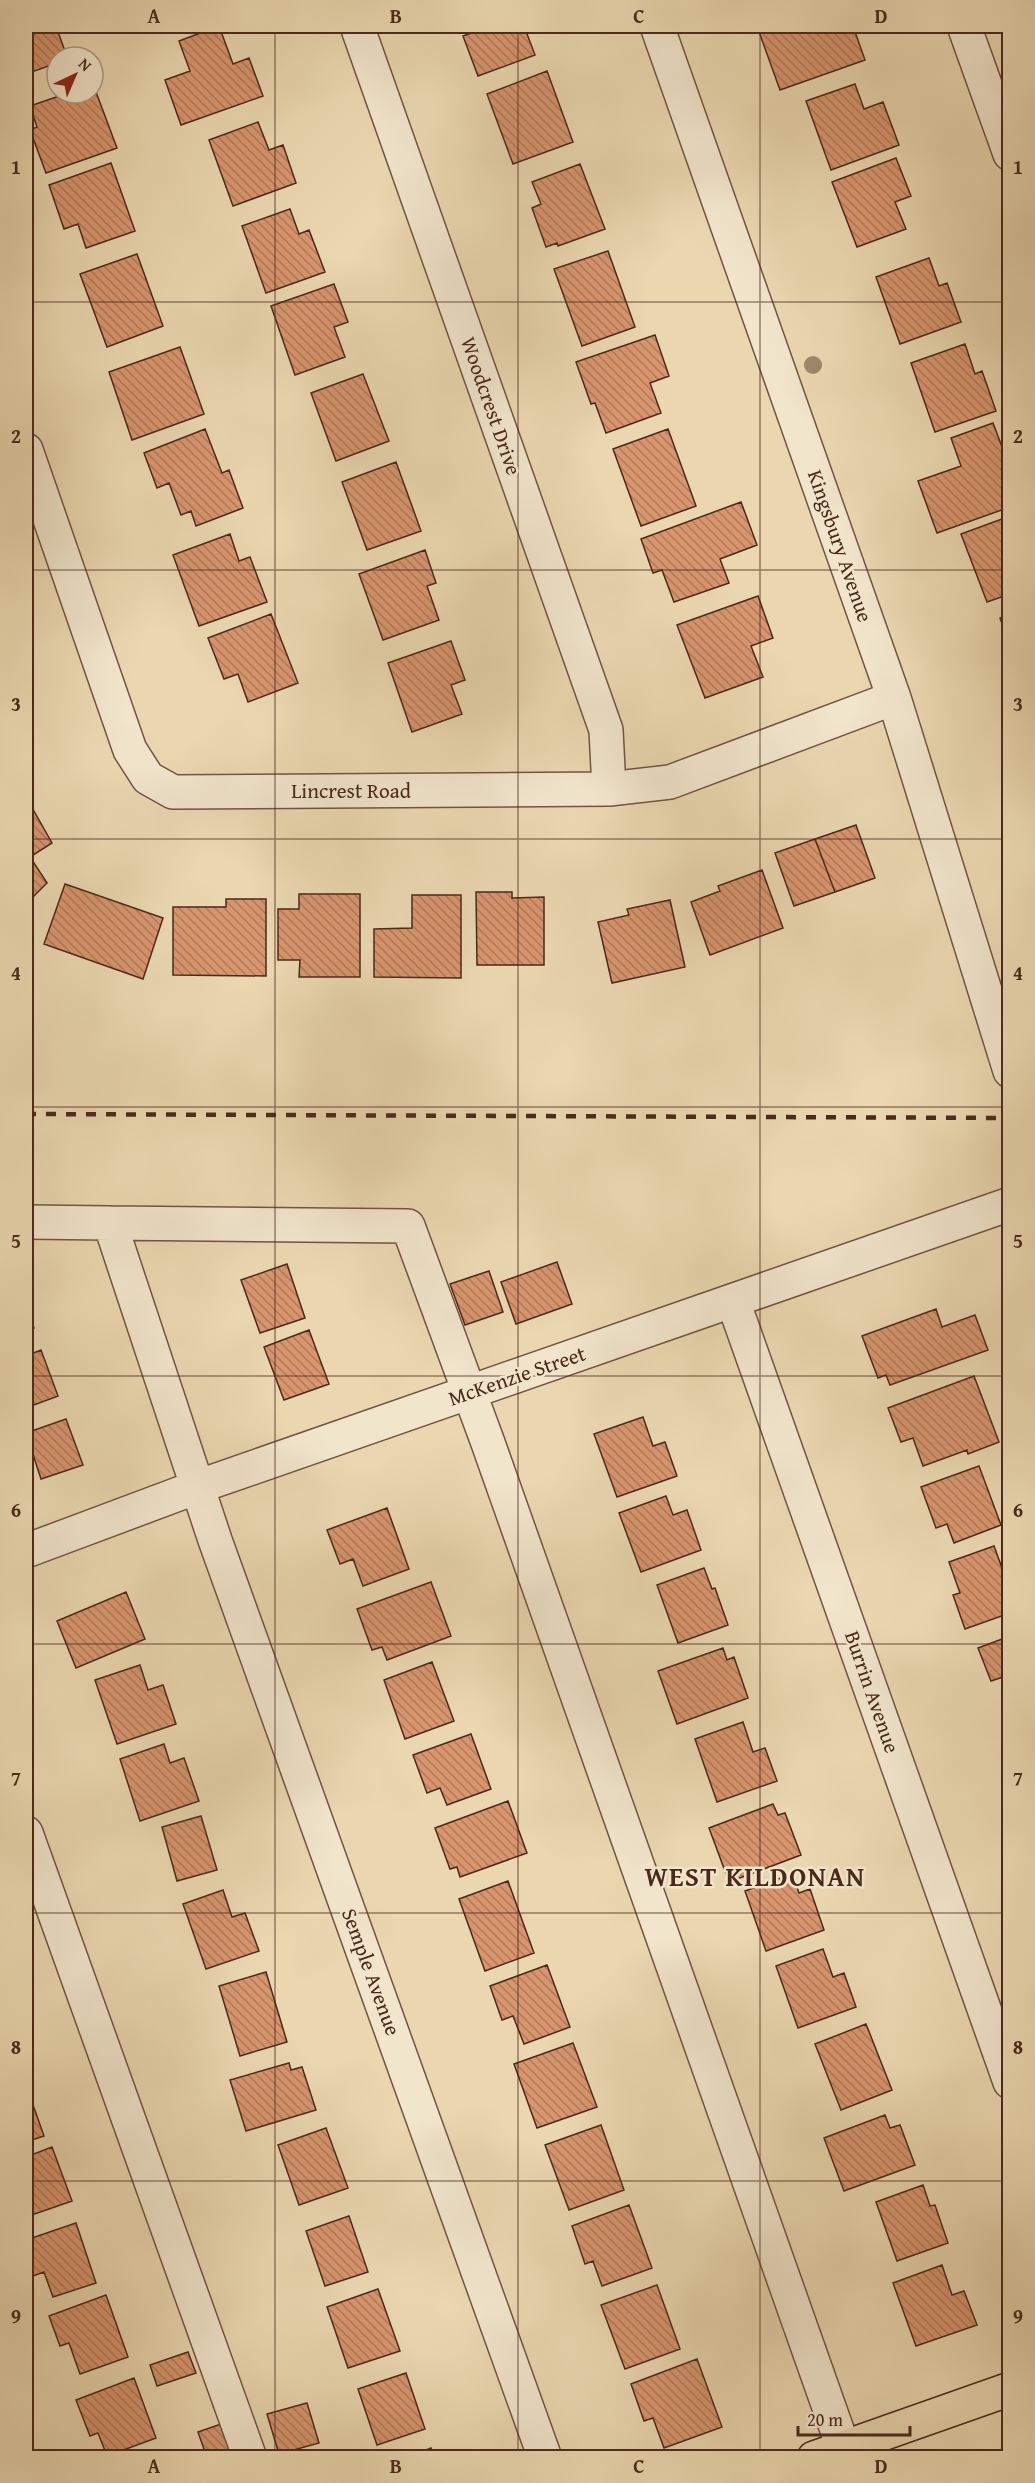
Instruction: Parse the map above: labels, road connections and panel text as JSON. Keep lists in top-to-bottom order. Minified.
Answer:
{"streets":{"street":["Woodcrest Drive","Kingsbury Avenue","Lincrest Road","McKenzie Street","Burrin Avenue","Semple Avenue"]},"crossings":[["Woodcrest Drive","Lincrest Road"],["Kingsbury Avenue","Lincrest Road"],["McKenzie Street","Burrin Avenue"],["McKenzie Street","Semple Avenue"]],"districts":["WEST KILDONAN"],"scale_bar":"20 m","north":"top right","grid":{"columns":["A","B","C","D"],"rows":["1","2","3","4","5","6","7","8","9"]}}
